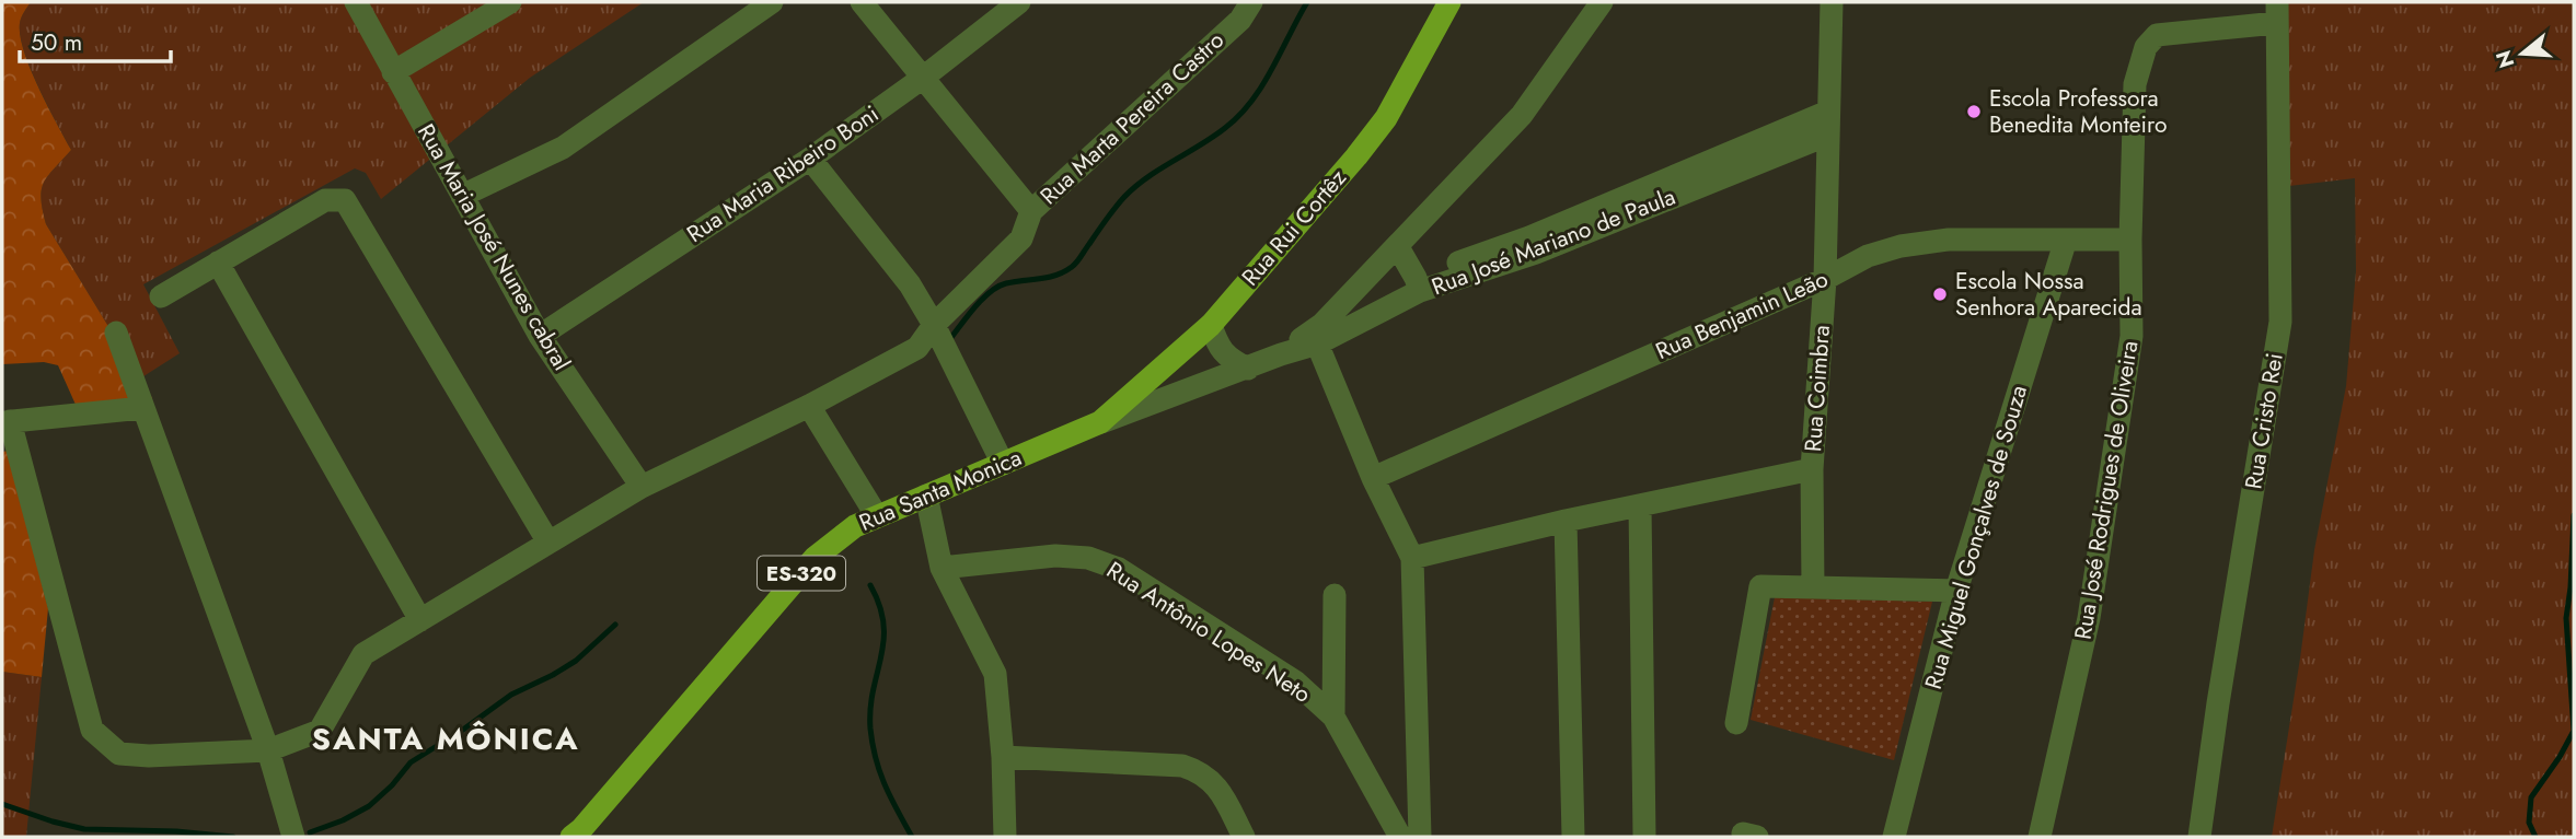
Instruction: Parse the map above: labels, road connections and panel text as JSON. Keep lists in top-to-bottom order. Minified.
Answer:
{"streets":{"main road":["Rua Rui Cortêz","Rua Santa Monica","ES-320"],"street":["Rua Marta Pereira Castro","Rua Maria Ribeiro Boni","Rua José Mariano de Paula","Rua Maria José Nunes cabral","Rua Benjamin Leão","Rua Coimbra","Rua Cristo Rei","Rua José Rodrigues de Oliveira","Rua Miguel Gonçalves de Souza","Rua Antônio Lopes Neto"]},"crossings":[["Rua Marta Pereira Castro","Rua Maria José Nunes cabral"],["Rua Maria Ribeiro Boni","Rua Maria José Nunes cabral"],["Rua Rui Cortêz","Rua Santa Monica"],["Rua José Mariano de Paula","Rua Coimbra"],["Rua José Mariano de Paula","Rua Santa Monica"],["Rua Benjamin Leão","Rua Coimbra"],["Rua Benjamin Leão","Rua José Rodrigues de Oliveira"],["Rua Benjamin Leão","Rua Miguel Gonçalves de Souza"],["Rua Cristo Rei","Rua José Rodrigues de Oliveira"]],"districts":["SANTA MÔNICA"],"places":["Escola Professora Benedita Monteiro","Escola Nossa Senhora Aparecida"],"scale_bar":"50 m","north":"left"}
